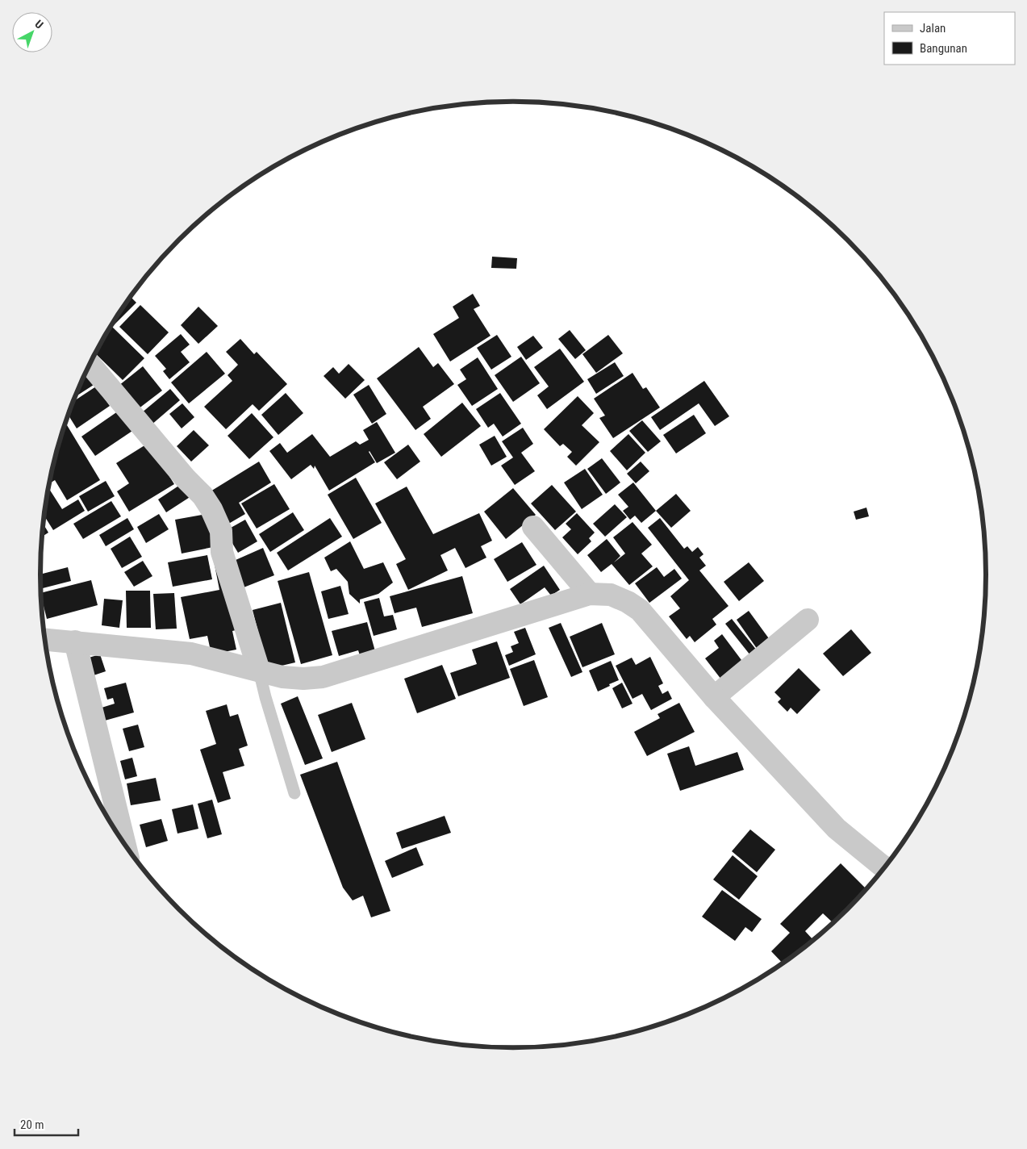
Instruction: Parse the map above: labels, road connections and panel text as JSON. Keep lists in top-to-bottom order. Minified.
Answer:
{"legend":["Jalan","Bangunan"],"scale_bar":"20 m","north":"top right"}
